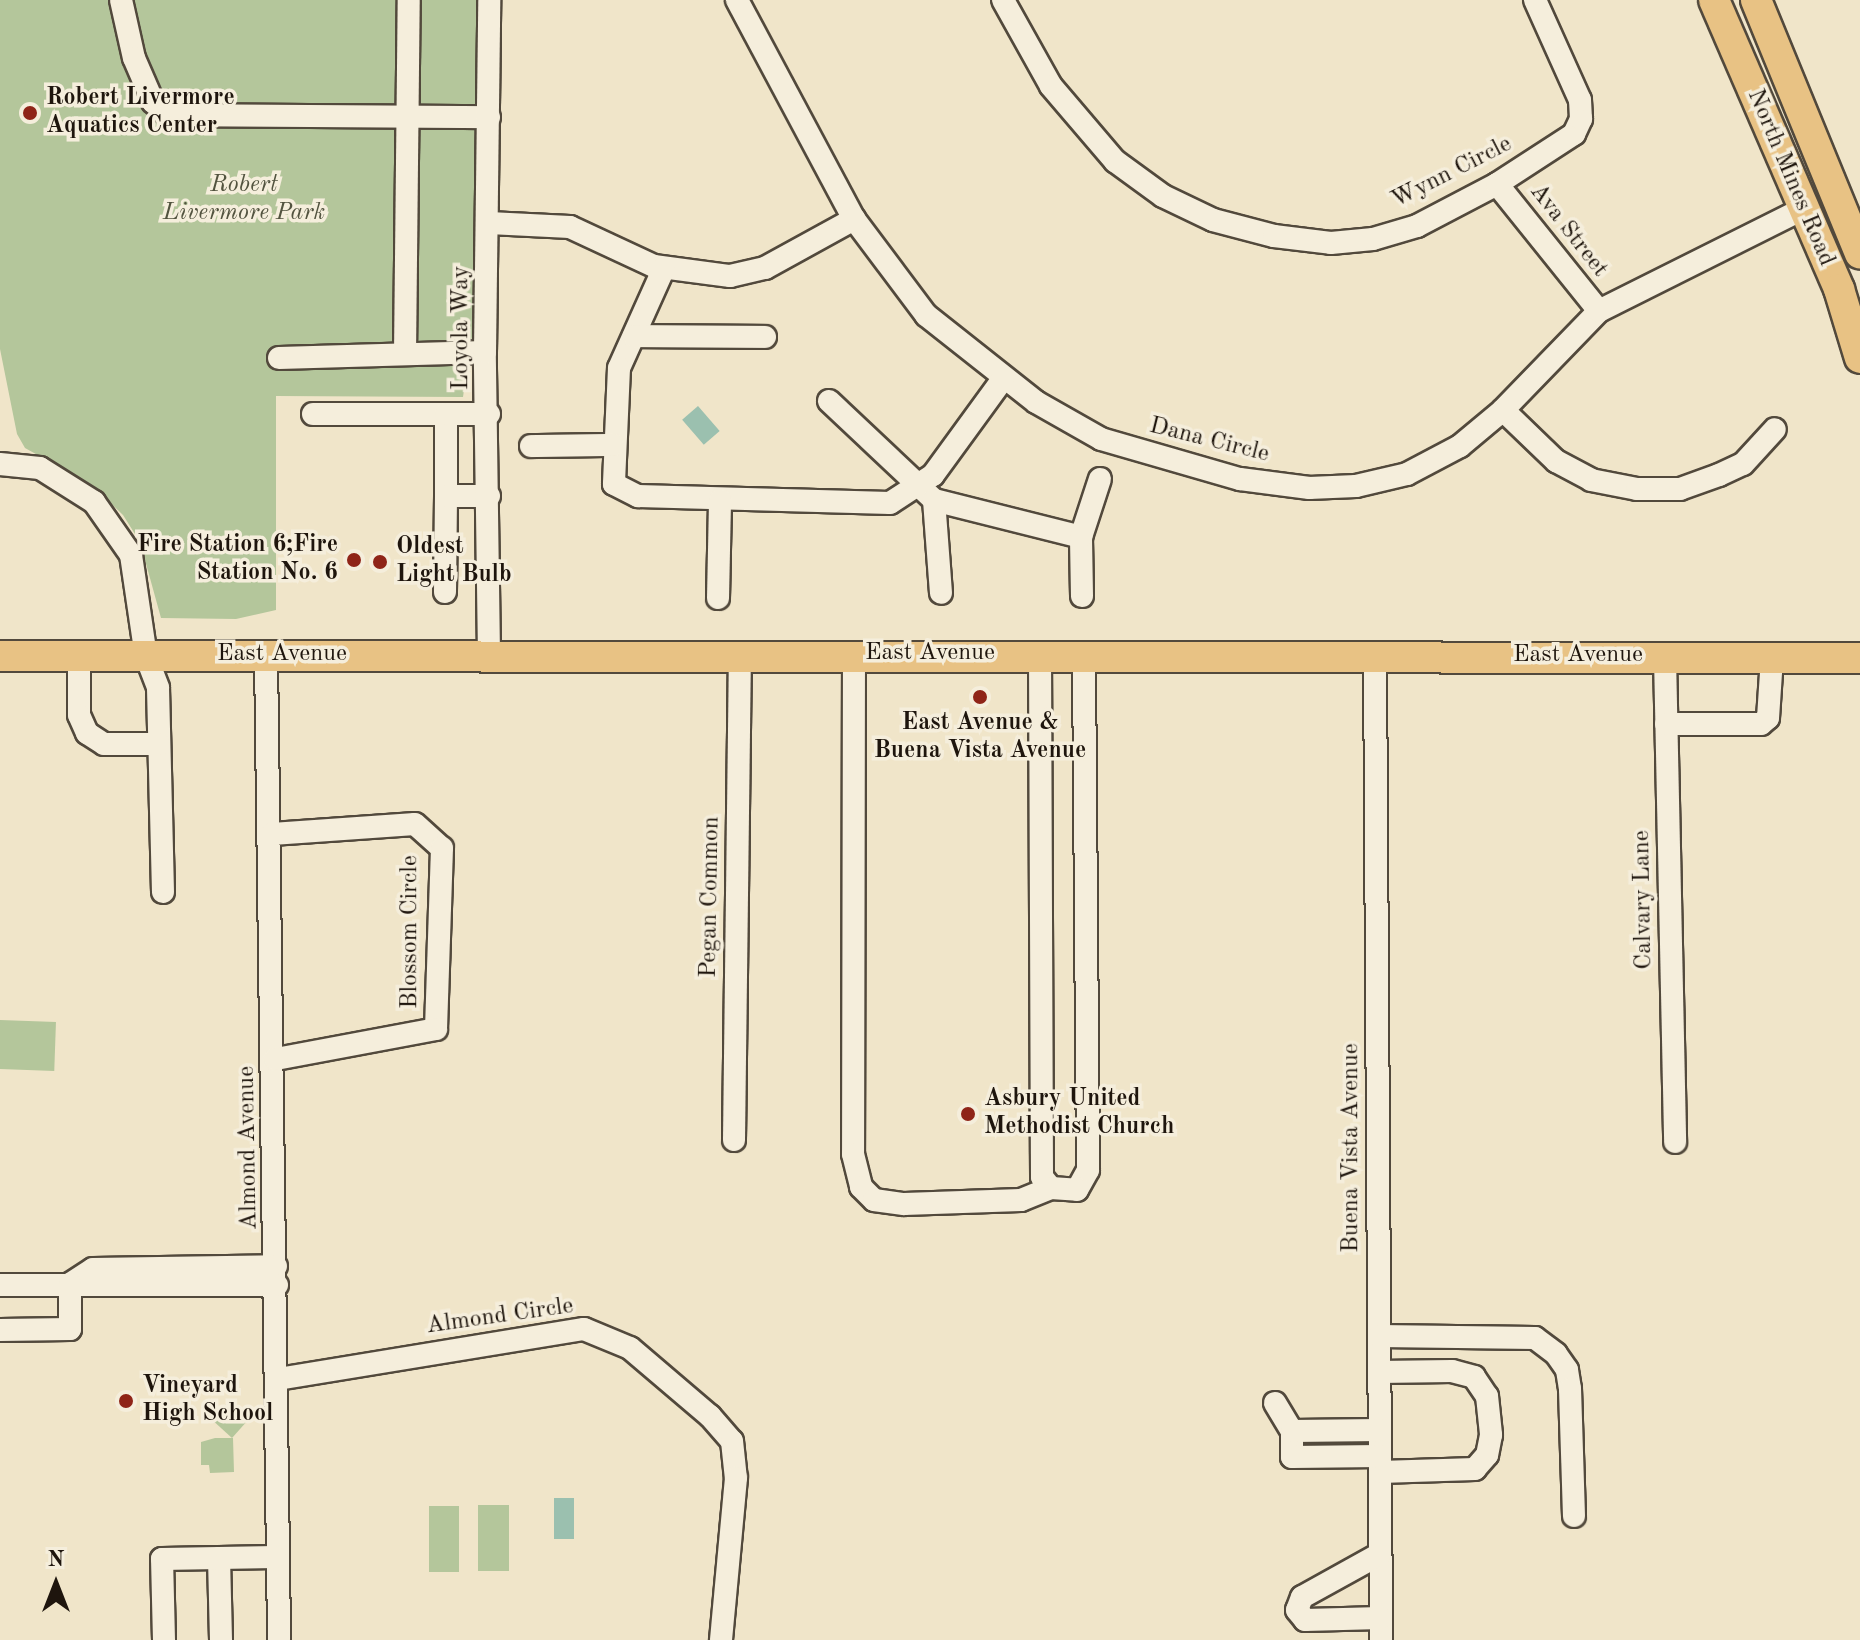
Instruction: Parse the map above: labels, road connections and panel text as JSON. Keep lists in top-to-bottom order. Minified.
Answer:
{"streets":{"main road":["North Mines Road","East Avenue"],"street":["Wynn Circle","Ava Street","Loyola Way","Dana Circle","Pegan Common","Calvary Lane","Blossom Circle","Almond Avenue","Buena Vista Avenue","Almond Circle"]},"crossings":[["Wynn Circle","Ava Street"],["North Mines Road","Dana Circle"],["Ava Street","Dana Circle"],["Loyola Way","East Avenue"],["East Avenue","Pegan Common"],["East Avenue","Calvary Lane"],["East Avenue","Almond Avenue"],["East Avenue","Buena Vista Avenue"],["Blossom Circle","Almond Avenue"],["Almond Avenue","Almond Circle"]],"parks":["Robert Livermore Park"],"places":["Robert Livermore Aquatics Center","Fire Station 6;Fire Station No. 6","Oldest Light Bulb","East Avenue & Buena Vista Avenue","Asbury United Methodist Church","Vineyard High School"],"north":"top"}
